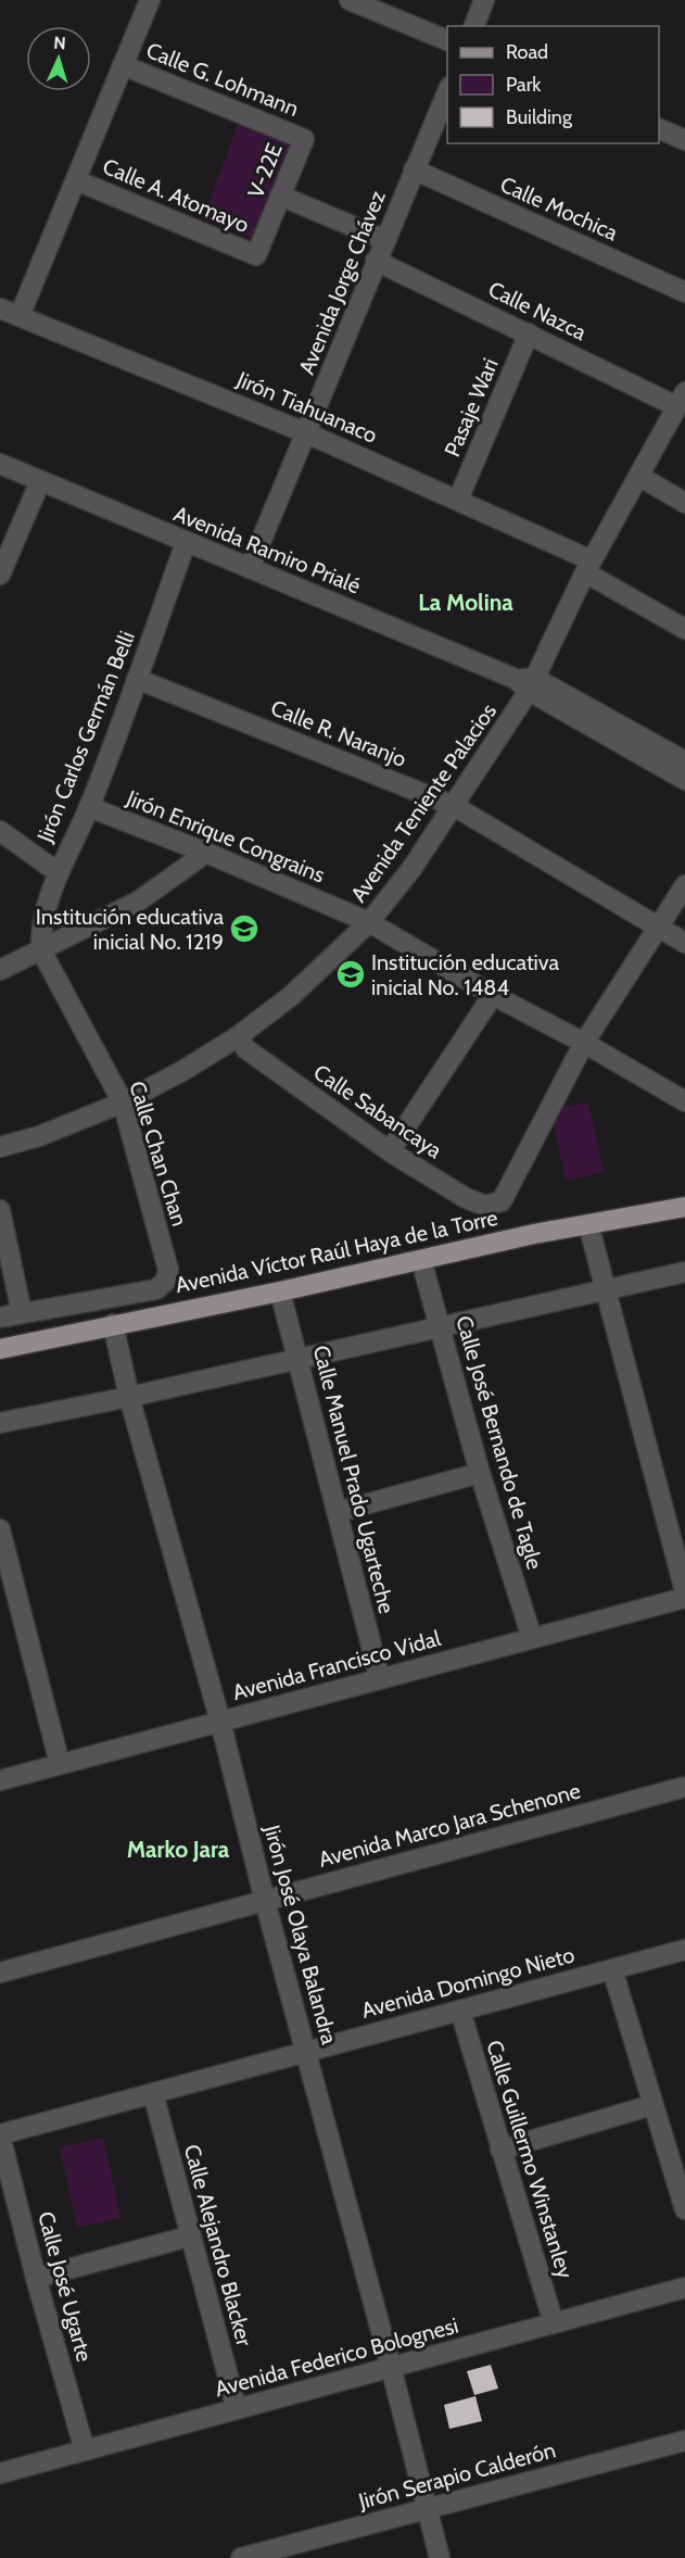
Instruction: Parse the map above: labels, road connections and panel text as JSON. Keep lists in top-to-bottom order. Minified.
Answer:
{"streets":{"main road":["Avenida Víctor Raúl Haya de la Torre"],"street":["Calle G. Lohmann","V-22E","Calle A. Atomayo","Calle Mochica","Avenida Jorge Chávez","Calle Nazca","Jirón Tiahuanaco","Pasaje Wari","Avenida Ramiro Prialé","Calle R. Naranjo","Jirón Carlos Germán Belli","Avenida Teniente Palacios","Jirón Enrique Congrains","Calle Sabancaya","Calle Chan Chan","Calle José Bernando de Tagle","Calle Manuel Prado Ugarteche","Avenida Francisco Vidal","Avenida Marco Jara Schenone","Jirón José Olaya Balandra","Avenida Domingo Nieto","Calle Guillermo Winstanley","Calle Alejandro Blacker","Calle José Ugarte","Avenida Federico Bolognesi","Jirón Serapio Calderón"]},"crossings":[["Calle G. Lohmann","V-22E"],["V-22E","Calle A. Atomayo"],["Calle Mochica","Avenida Jorge Chávez"],["Avenida Jorge Chávez","Calle Nazca"],["Avenida Jorge Chávez","Jirón Tiahuanaco"],["Avenida Jorge Chávez","Avenida Ramiro Prialé"],["Calle Nazca","Pasaje Wari"],["Calle Nazca","Avenida Teniente Palacios"],["Jirón Tiahuanaco","Pasaje Wari"],["Jirón Tiahuanaco","Avenida Teniente Palacios"],["Avenida Ramiro Prialé","Jirón Carlos Germán Belli"],["Avenida Ramiro Prialé","Avenida Teniente Palacios"],["Calle R. Naranjo","Jirón Carlos Germán Belli"],["Calle R. Naranjo","Avenida Teniente Palacios"],["Jirón Carlos Germán Belli","Jirón Enrique Congrains"],["Jirón Carlos Germán Belli","Calle Chan Chan"],["Avenida Teniente Palacios","Jirón Enrique Congrains"],["Avenida Teniente Palacios","Calle Sabancaya"],["Avenida Teniente Palacios","Calle Chan Chan"],["Jirón Enrique Congrains","Calle Sabancaya"],["Avenida Víctor Raúl Haya de la Torre","Calle José Bernando de Tagle"],["Avenida Víctor Raúl Haya de la Torre","Calle Manuel Prado Ugarteche"],["Avenida Víctor Raúl Haya de la Torre","Jirón José Olaya Balandra"],["Calle José Bernando de Tagle","Avenida Francisco Vidal"],["Calle Manuel Prado Ugarteche","Avenida Francisco Vidal"],["Avenida Francisco Vidal","Jirón José Olaya Balandra"],["Avenida Marco Jara Schenone","Jirón José Olaya Balandra"],["Jirón José Olaya Balandra","Avenida Domingo Nieto"],["Jirón José Olaya Balandra","Avenida Federico Bolognesi"],["Jirón José Olaya Balandra","Jirón Serapio Calderón"],["Avenida Domingo Nieto","Calle Guillermo Winstanley"],["Avenida Domingo Nieto","Calle Alejandro Blacker"],["Avenida Domingo Nieto","Calle José Ugarte"],["Calle Guillermo Winstanley","Avenida Federico Bolognesi"],["Calle Alejandro Blacker","Avenida Federico Bolognesi"],["Calle José Ugarte","Avenida Federico Bolognesi"]],"districts":["La Molina","Marko Jara"],"places":{"school or university":["Institución educativa inicial No. 1219","Institución educativa inicial No. 1484"]},"legend":["Road","Park","Building"],"north":"top"}
